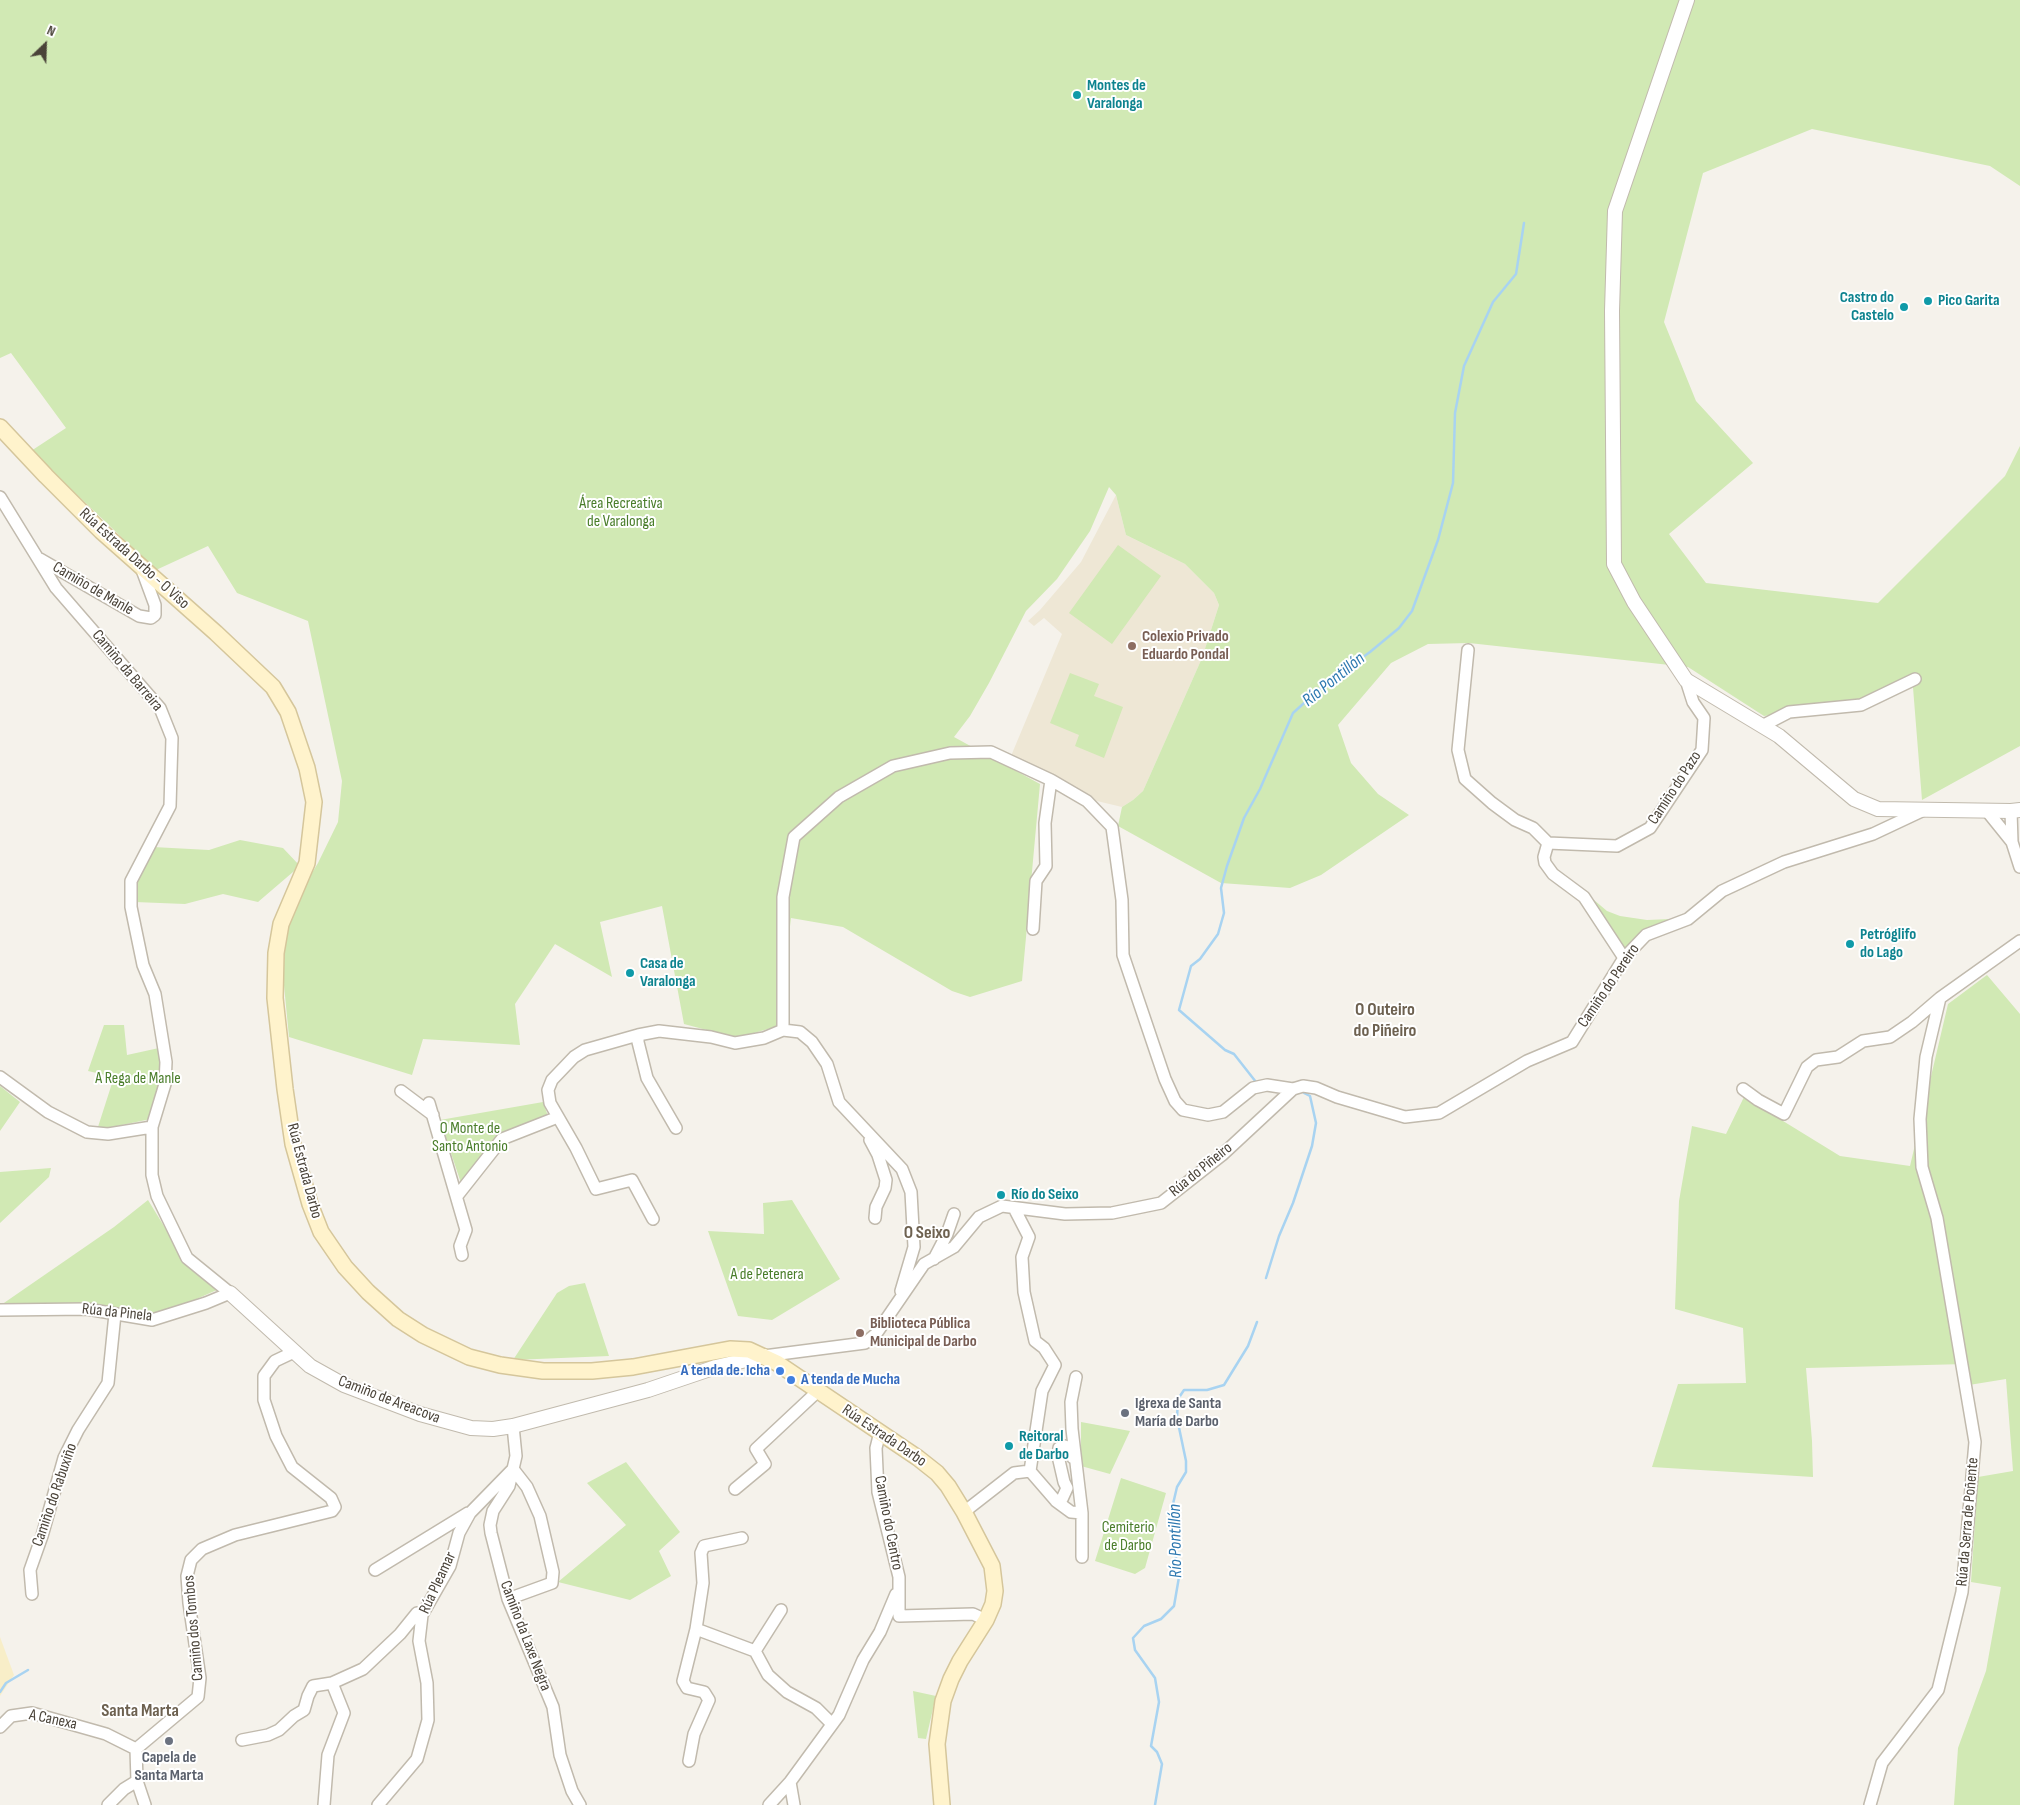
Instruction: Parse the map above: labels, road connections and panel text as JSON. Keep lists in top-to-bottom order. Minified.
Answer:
{"streets":{"main road":["Rúa Estrada Darbo - O Viso","Rúa Estrada Darbo"],"street":["Camiño de Manle","Camiño da Barreira","Camiño do Pazo","Camiño do Pereiro","Rúa do Piñeiro","Rúa da Pinela","Camiño de Areacova","Camiño do Rabuxiño","Rúa da Serra de Poñente","Camiño do Centro","Rúa Pleamar","Camiño dos Tombos","Camiño da Laxe Negra","A Canexa"]},"crossings":[["Rúa Estrada Darbo - O Viso","Camiño de Manle"],["Rúa Estrada Darbo - O Viso","Rúa Estrada Darbo"],["Camiño de Manle","Camiño da Barreira"],["Camiño da Barreira","Camiño de Areacova"],["Camiño do Pereiro","Rúa do Piñeiro"],["Rúa do Piñeiro","Rúa Estrada Darbo"],["Rúa do Piñeiro","Camiño de Areacova"],["Rúa Estrada Darbo","Camiño de Areacova"],["Rúa Estrada Darbo","Camiño do Centro"],["Rúa da Pinela","Camiño de Areacova"],["Rúa da Pinela","Camiño do Rabuxiño"],["Camiño de Areacova","Camiño dos Tombos"],["Rúa Pleamar","Camiño da Laxe Negra"],["Camiño dos Tombos","A Canexa"]],"districts":["O Outeiro do Piñeiro","O Seixo","Santa Marta"],"water":["Río Pontillón"],"parks":["Área Recreativa de Varalonga","A Rega de Manle","O Monte de Santo Antonio","A de Petenera","Cemiterio de Darbo"],"places":["Montes de Varalonga","Pico Garita","Castro do Castelo","Colexio Privado Eduardo Pondal","Petróglifo do Lago","Casa de Varalonga","Río do Seixo","Biblioteca Pública Municipal de Darbo","A tenda de. Icha","A tenda de Mucha","Igrexa de Santa María de Darbo","Reitoral de Darbo","Capela de Santa Marta"],"north":"top right"}
